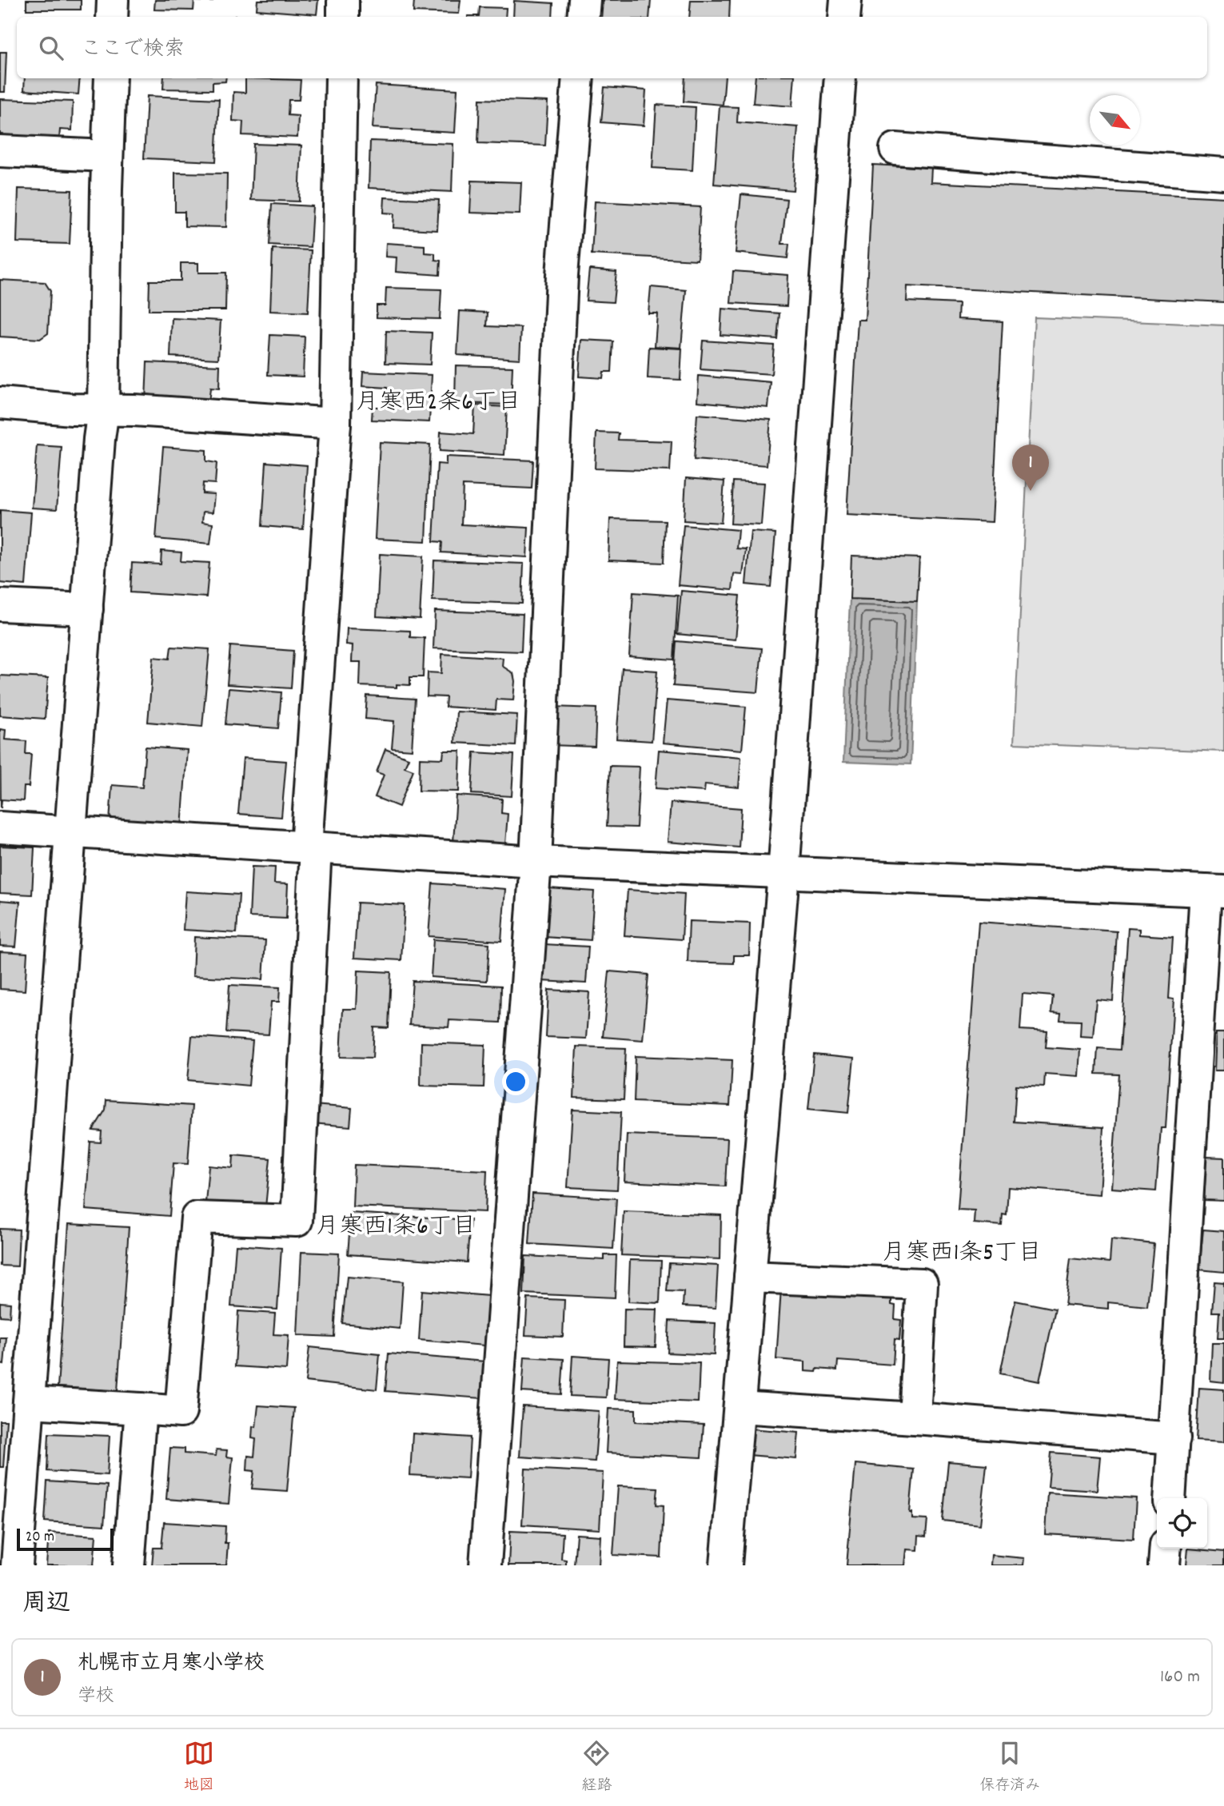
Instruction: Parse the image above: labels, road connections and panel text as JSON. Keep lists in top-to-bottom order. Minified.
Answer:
{"districts":["月寒西2条6丁目","月寒西1条6丁目","月寒西1条5丁目"],"scale_bar":"20 m","north":"bottom right","page":{"search":"ここで検索","pins":"1","scale":"20 m","heading":"周辺","list":[{"mark":"1","name":"札幌市立月寒小学校","note":"学校","value":"160 m"}],"nav":["地図","経路","保存済み"]}}
